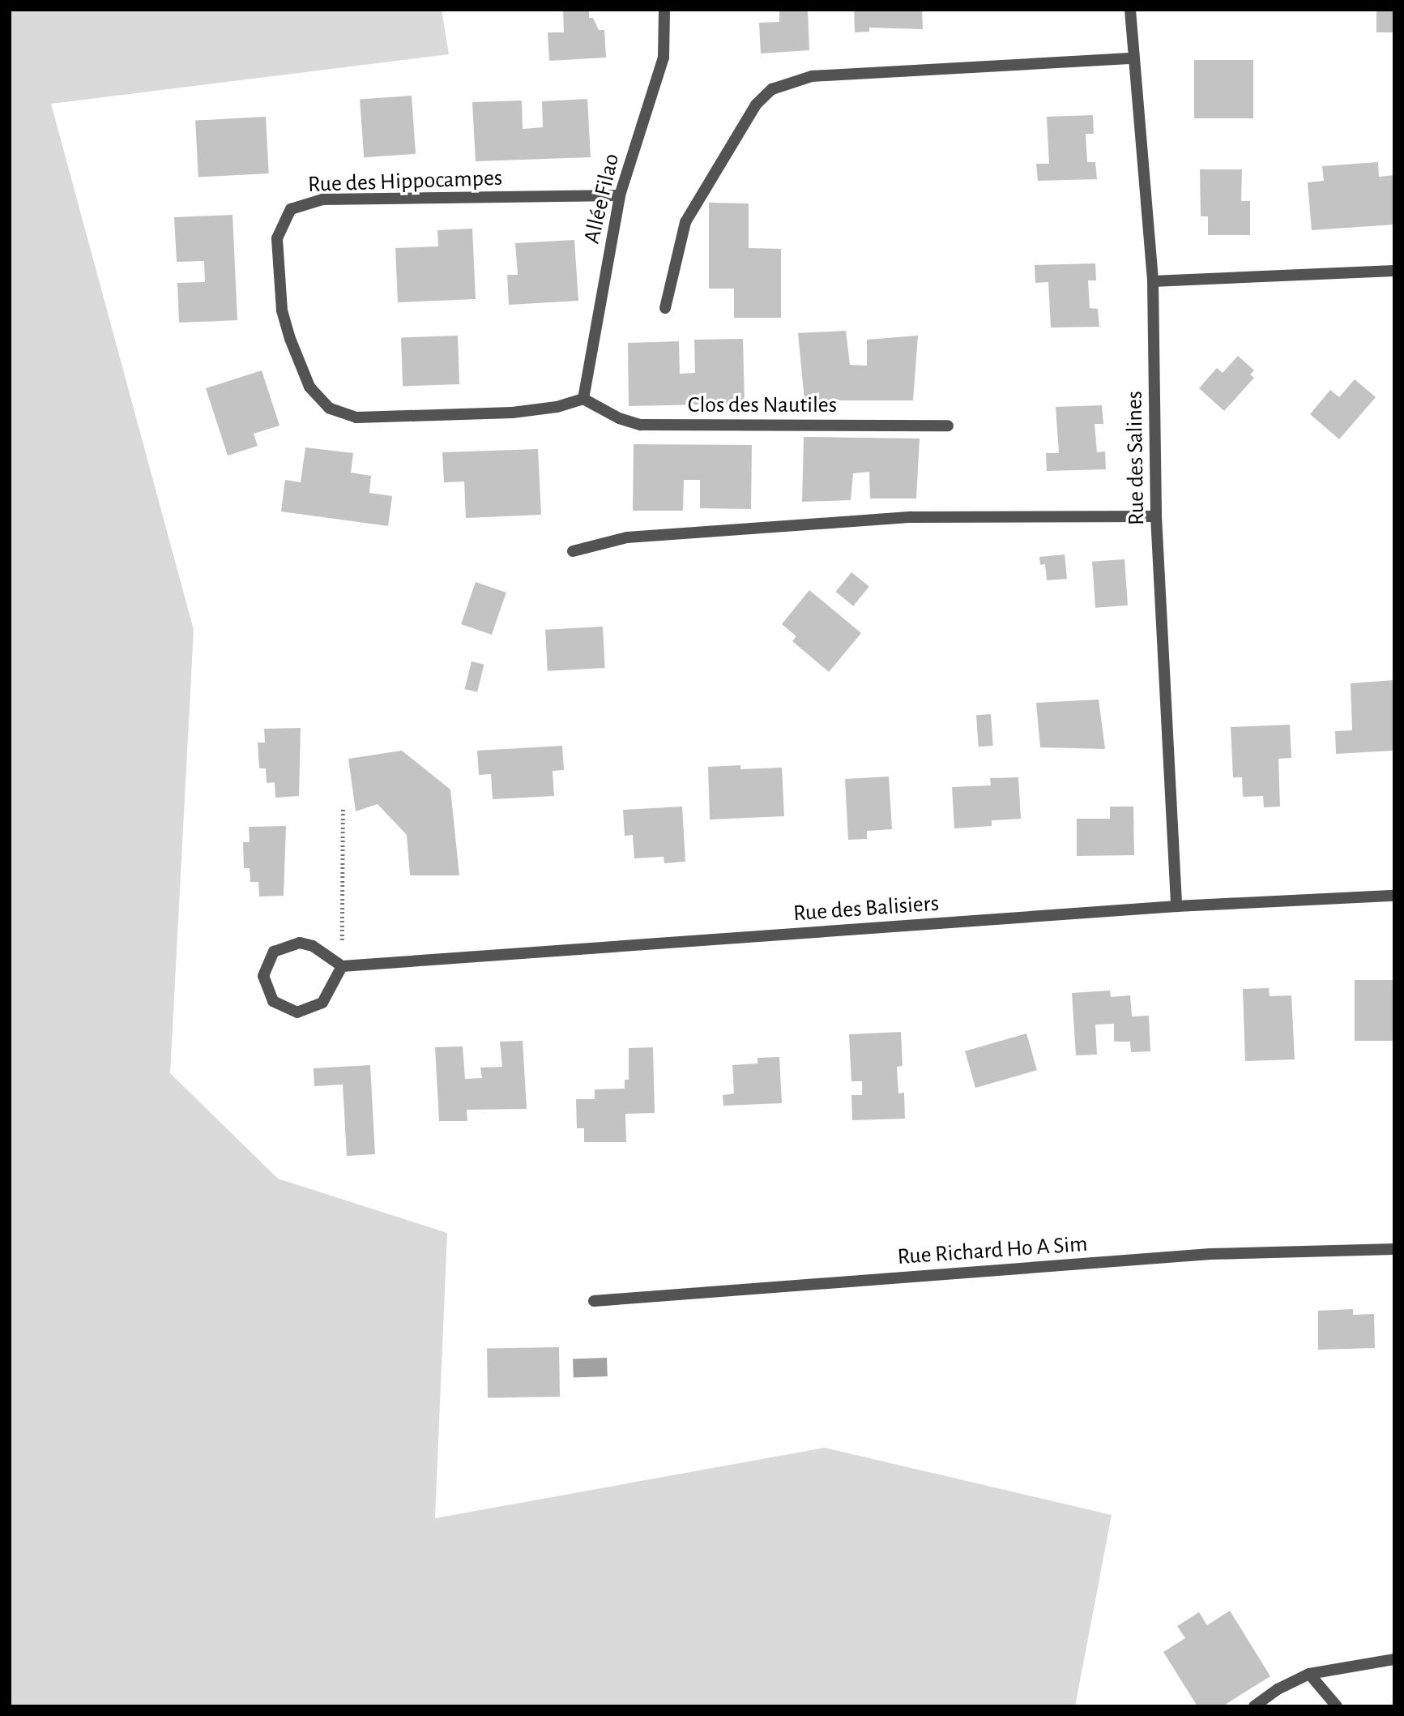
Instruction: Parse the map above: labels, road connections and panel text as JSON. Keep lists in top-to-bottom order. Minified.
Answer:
{"streets":{"street":["Rue des Hippocampes","Allée Filao","Clos des Nautiles","Rue des Salines","Rue des Balisiers","Rue Richard Ho A Sim"]},"crossings":[["Rue des Hippocampes","Allée Filao"],["Rue des Hippocampes","Clos des Nautiles"],["Allée Filao","Clos des Nautiles"],["Rue des Salines","Rue des Balisiers"]]}
